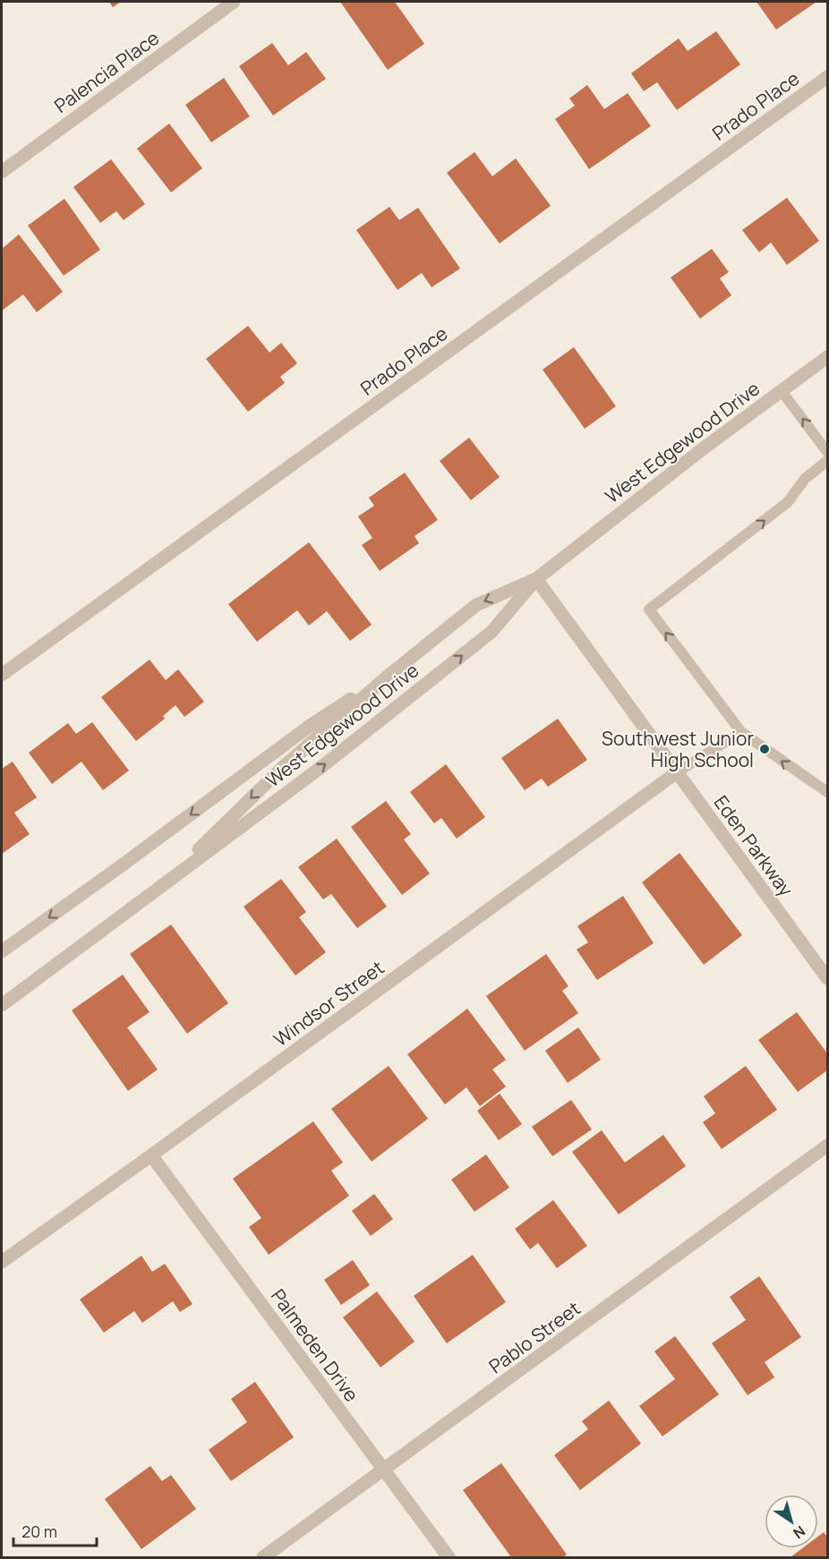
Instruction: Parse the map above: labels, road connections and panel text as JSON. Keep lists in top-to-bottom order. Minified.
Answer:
{"streets":{"street":["Palencia Place","Prado Place","West Edgewood Drive","Eden Parkway","Windsor Street","Pablo Street","Palmeden Drive"]},"crossings":[["West Edgewood Drive","Eden Parkway"],["Eden Parkway","Windsor Street"],["Windsor Street","Palmeden Drive"],["Pablo Street","Palmeden Drive"]],"places":["Southwest Junior High School"],"scale_bar":"20 m","north":"bottom right"}
